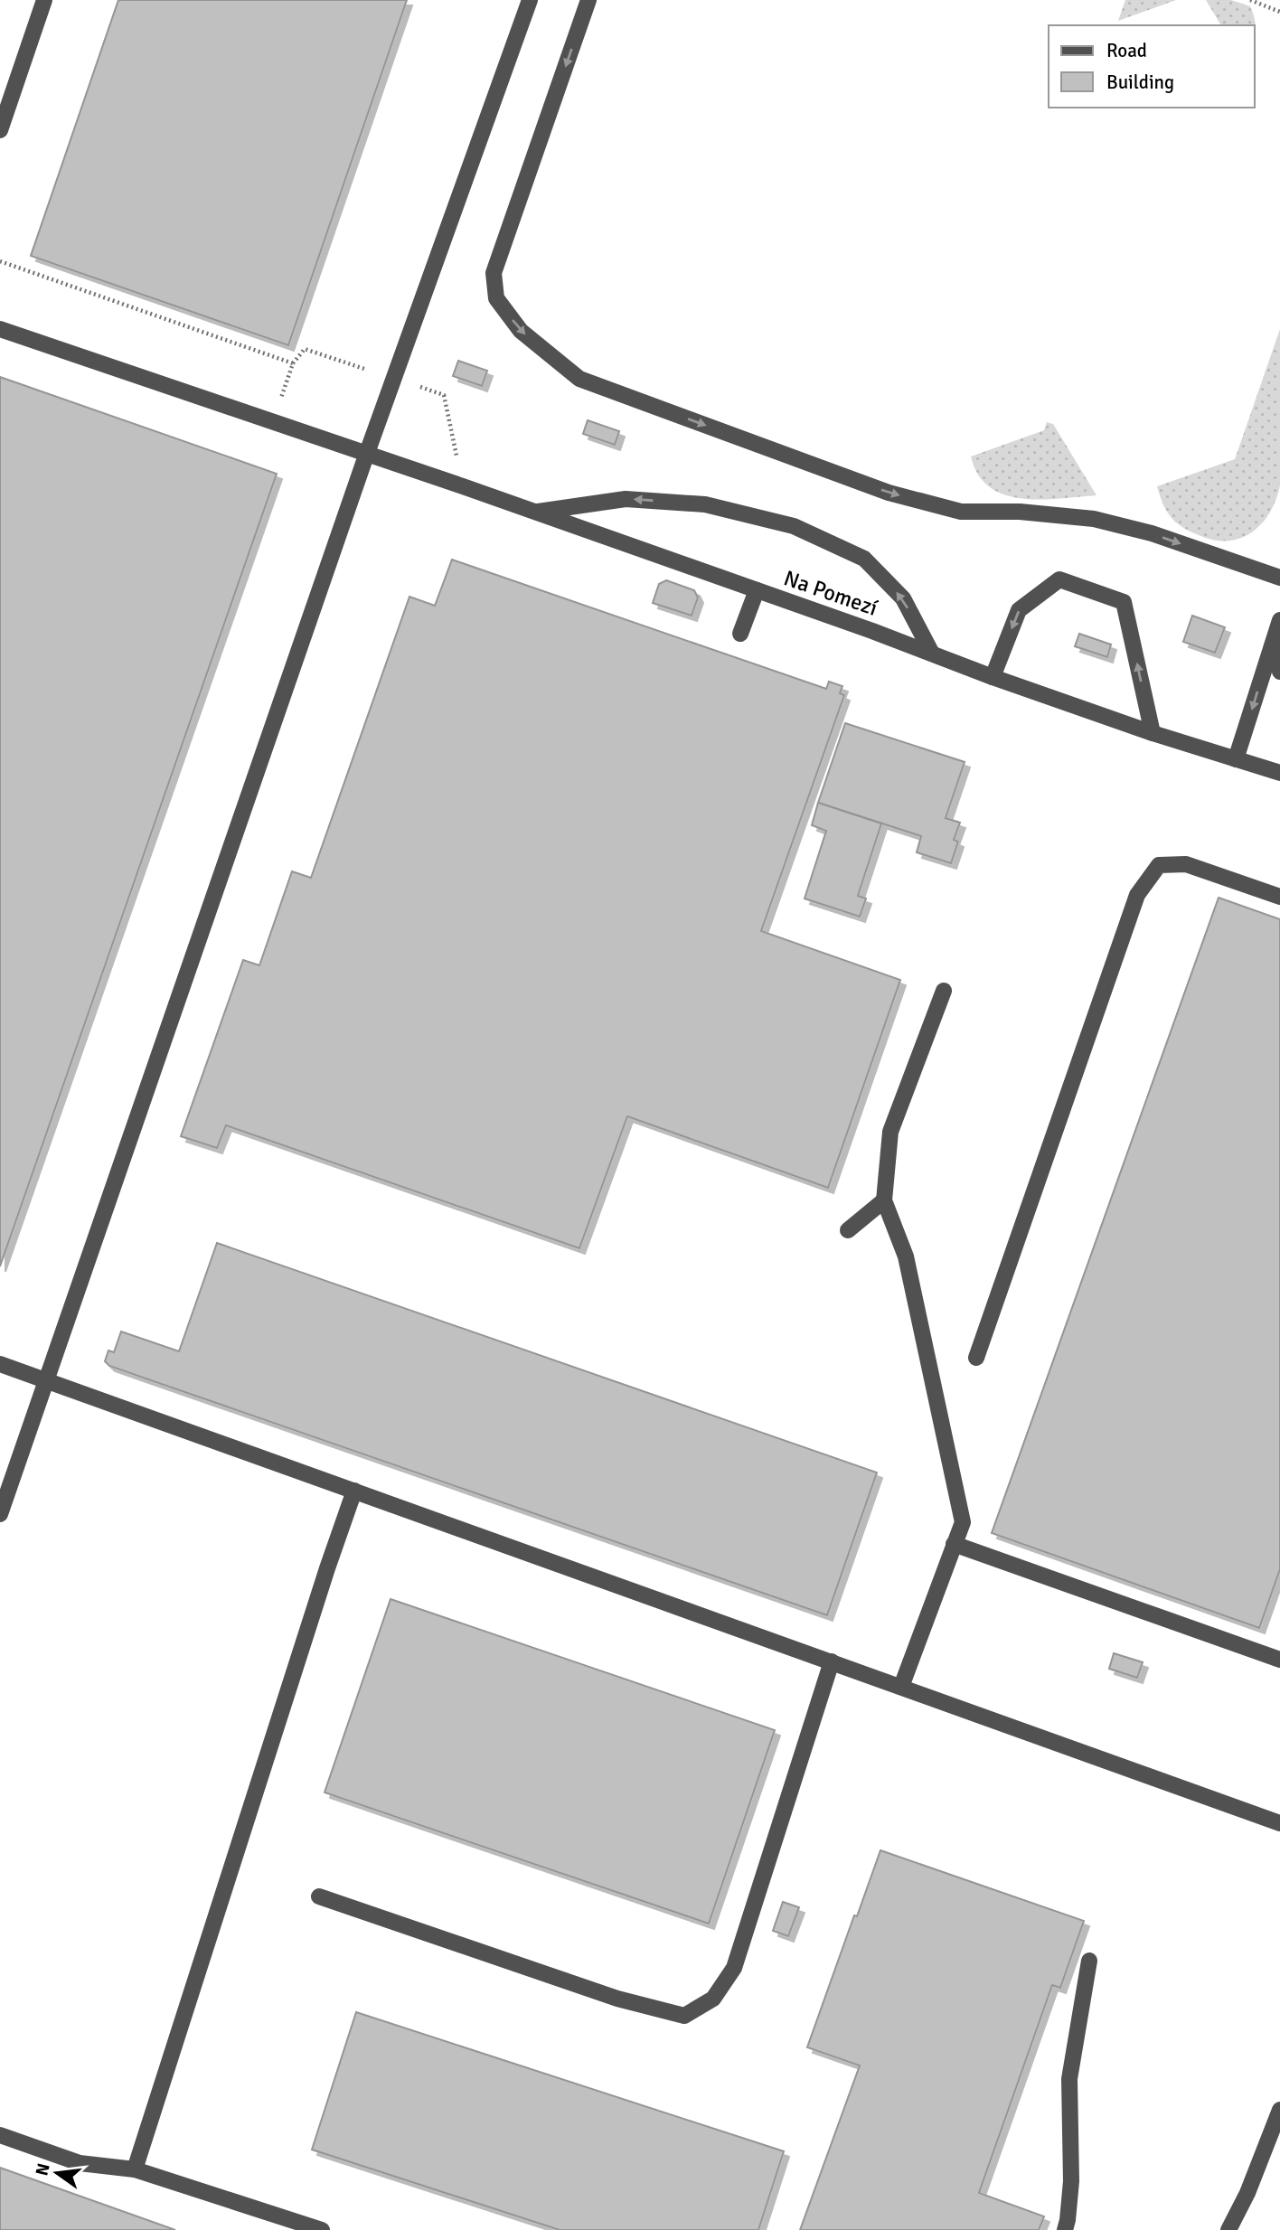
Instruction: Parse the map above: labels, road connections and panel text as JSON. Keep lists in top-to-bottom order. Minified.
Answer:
{"streets":{"street":["Na Pomezí"]},"legend":["Road","Building"],"north":"left"}
